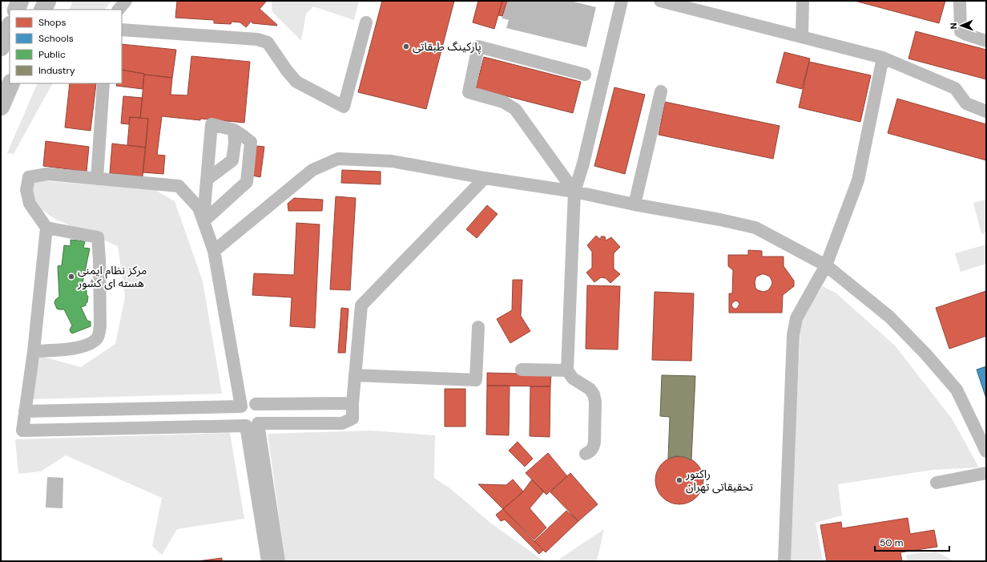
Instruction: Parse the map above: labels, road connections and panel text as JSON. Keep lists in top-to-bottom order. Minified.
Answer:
{"places":["پارکینگ طبقاتی","مرکز نظام ایمنی هسته ای کشور","راکتور تحقیقاتی تهران"],"legend":["Shops","Schools","Public","Industry"],"scale_bar":"50 m","north":"left"}
